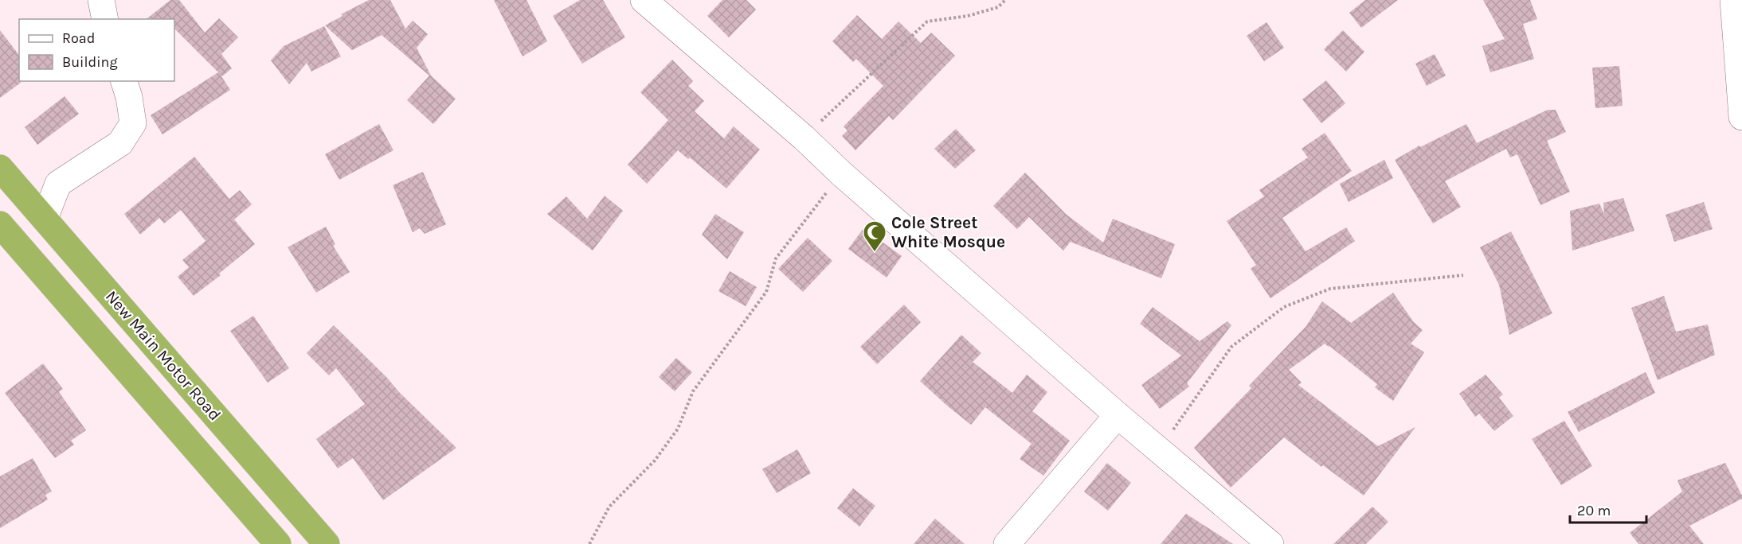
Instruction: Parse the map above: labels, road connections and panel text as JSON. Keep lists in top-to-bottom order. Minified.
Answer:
{"streets":{"highway":["New Main Motor Road"]},"places":{"mosque":["Cole Street White Mosque"]},"legend":["Road","Building"],"scale_bar":"20 m"}
